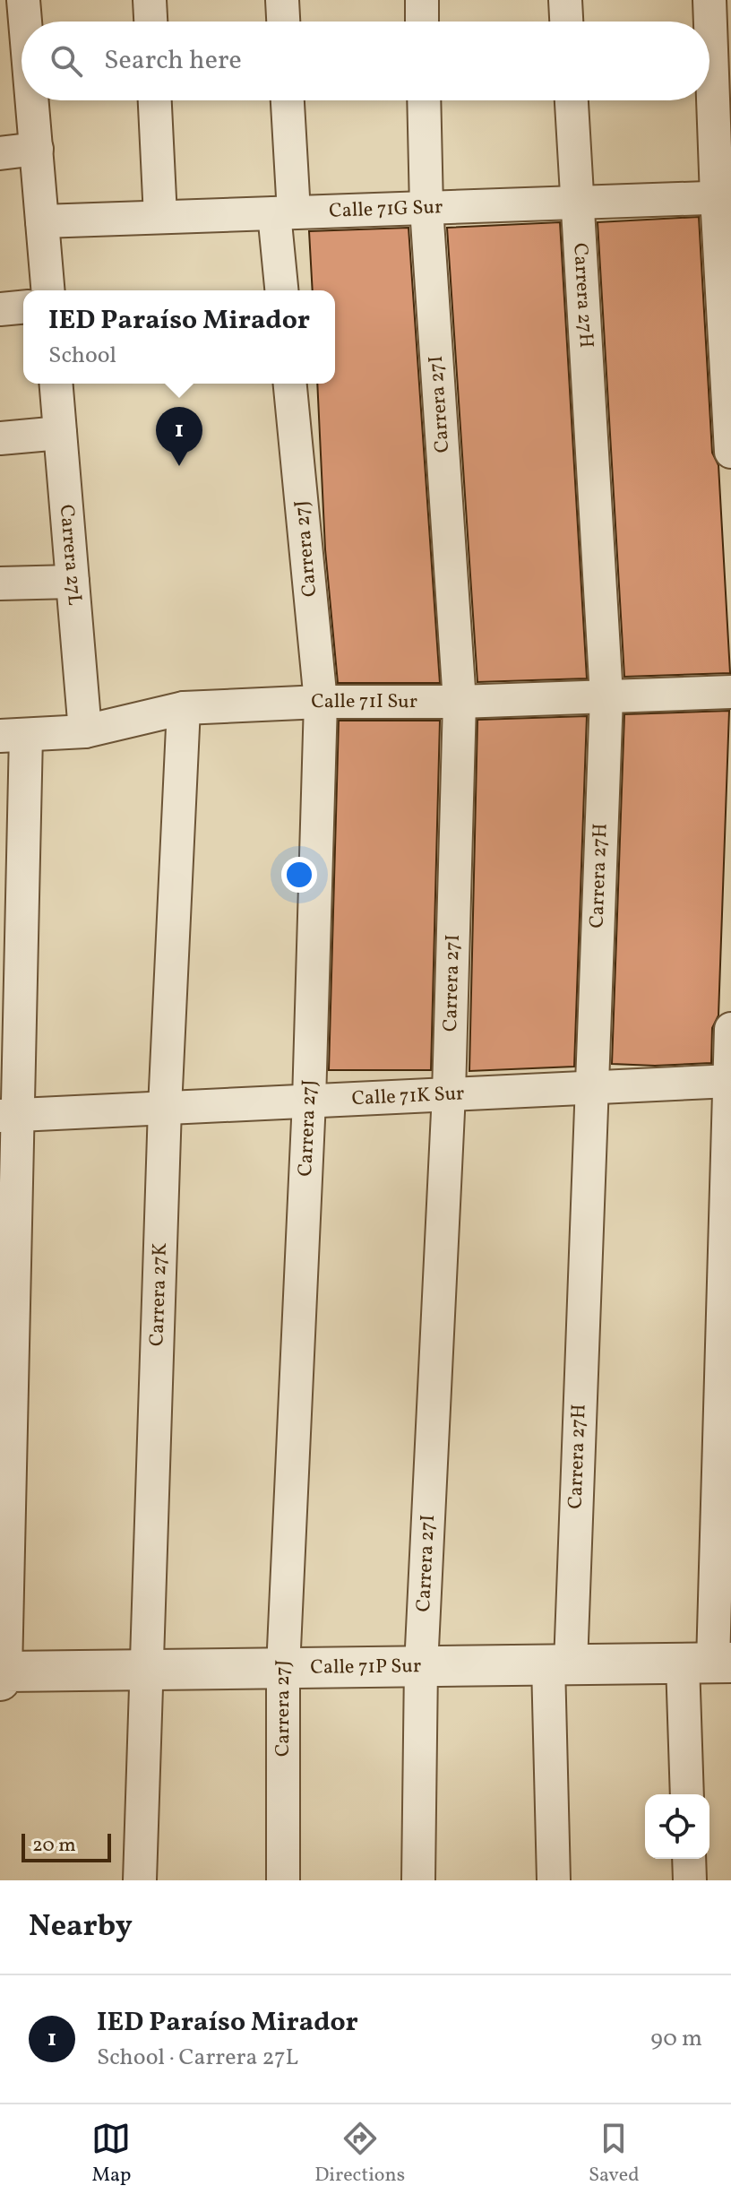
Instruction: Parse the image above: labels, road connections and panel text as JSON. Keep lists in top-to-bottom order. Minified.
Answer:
{"streets":{"street":["Calle 71G Sur","Carrera 27H","Carrera 27I","Carrera 27J","Carrera 27L","Calle 71I Sur","Calle 71K Sur","Carrera 27K","Calle 71P Sur"]},"crossings":[["Calle 71G Sur","Carrera 27H"],["Calle 71G Sur","Carrera 27I"],["Carrera 27H","Calle 71I Sur"],["Carrera 27H","Calle 71K Sur"],["Carrera 27H","Calle 71P Sur"],["Carrera 27I","Calle 71I Sur"],["Carrera 27I","Calle 71K Sur"],["Carrera 27I","Calle 71P Sur"],["Carrera 27J","Calle 71I Sur"],["Carrera 27J","Calle 71K Sur"],["Carrera 27J","Calle 71P Sur"],["Carrera 27L","Calle 71I Sur"],["Calle 71I Sur","Carrera 27K"],["Calle 71K Sur","Carrera 27K"],["Carrera 27K","Calle 71P Sur"]],"scale_bar":"20 m","page":{"search":"Search here","popup":["IED Paraíso Mirador","School"],"pins":"1","scale":"20 m","heading":"Nearby","list":[{"mark":"1","name":"IED Paraíso Mirador","note":"School · Carrera 27L","value":"90 m"}],"nav":["Map","Directions","Saved"]}}
